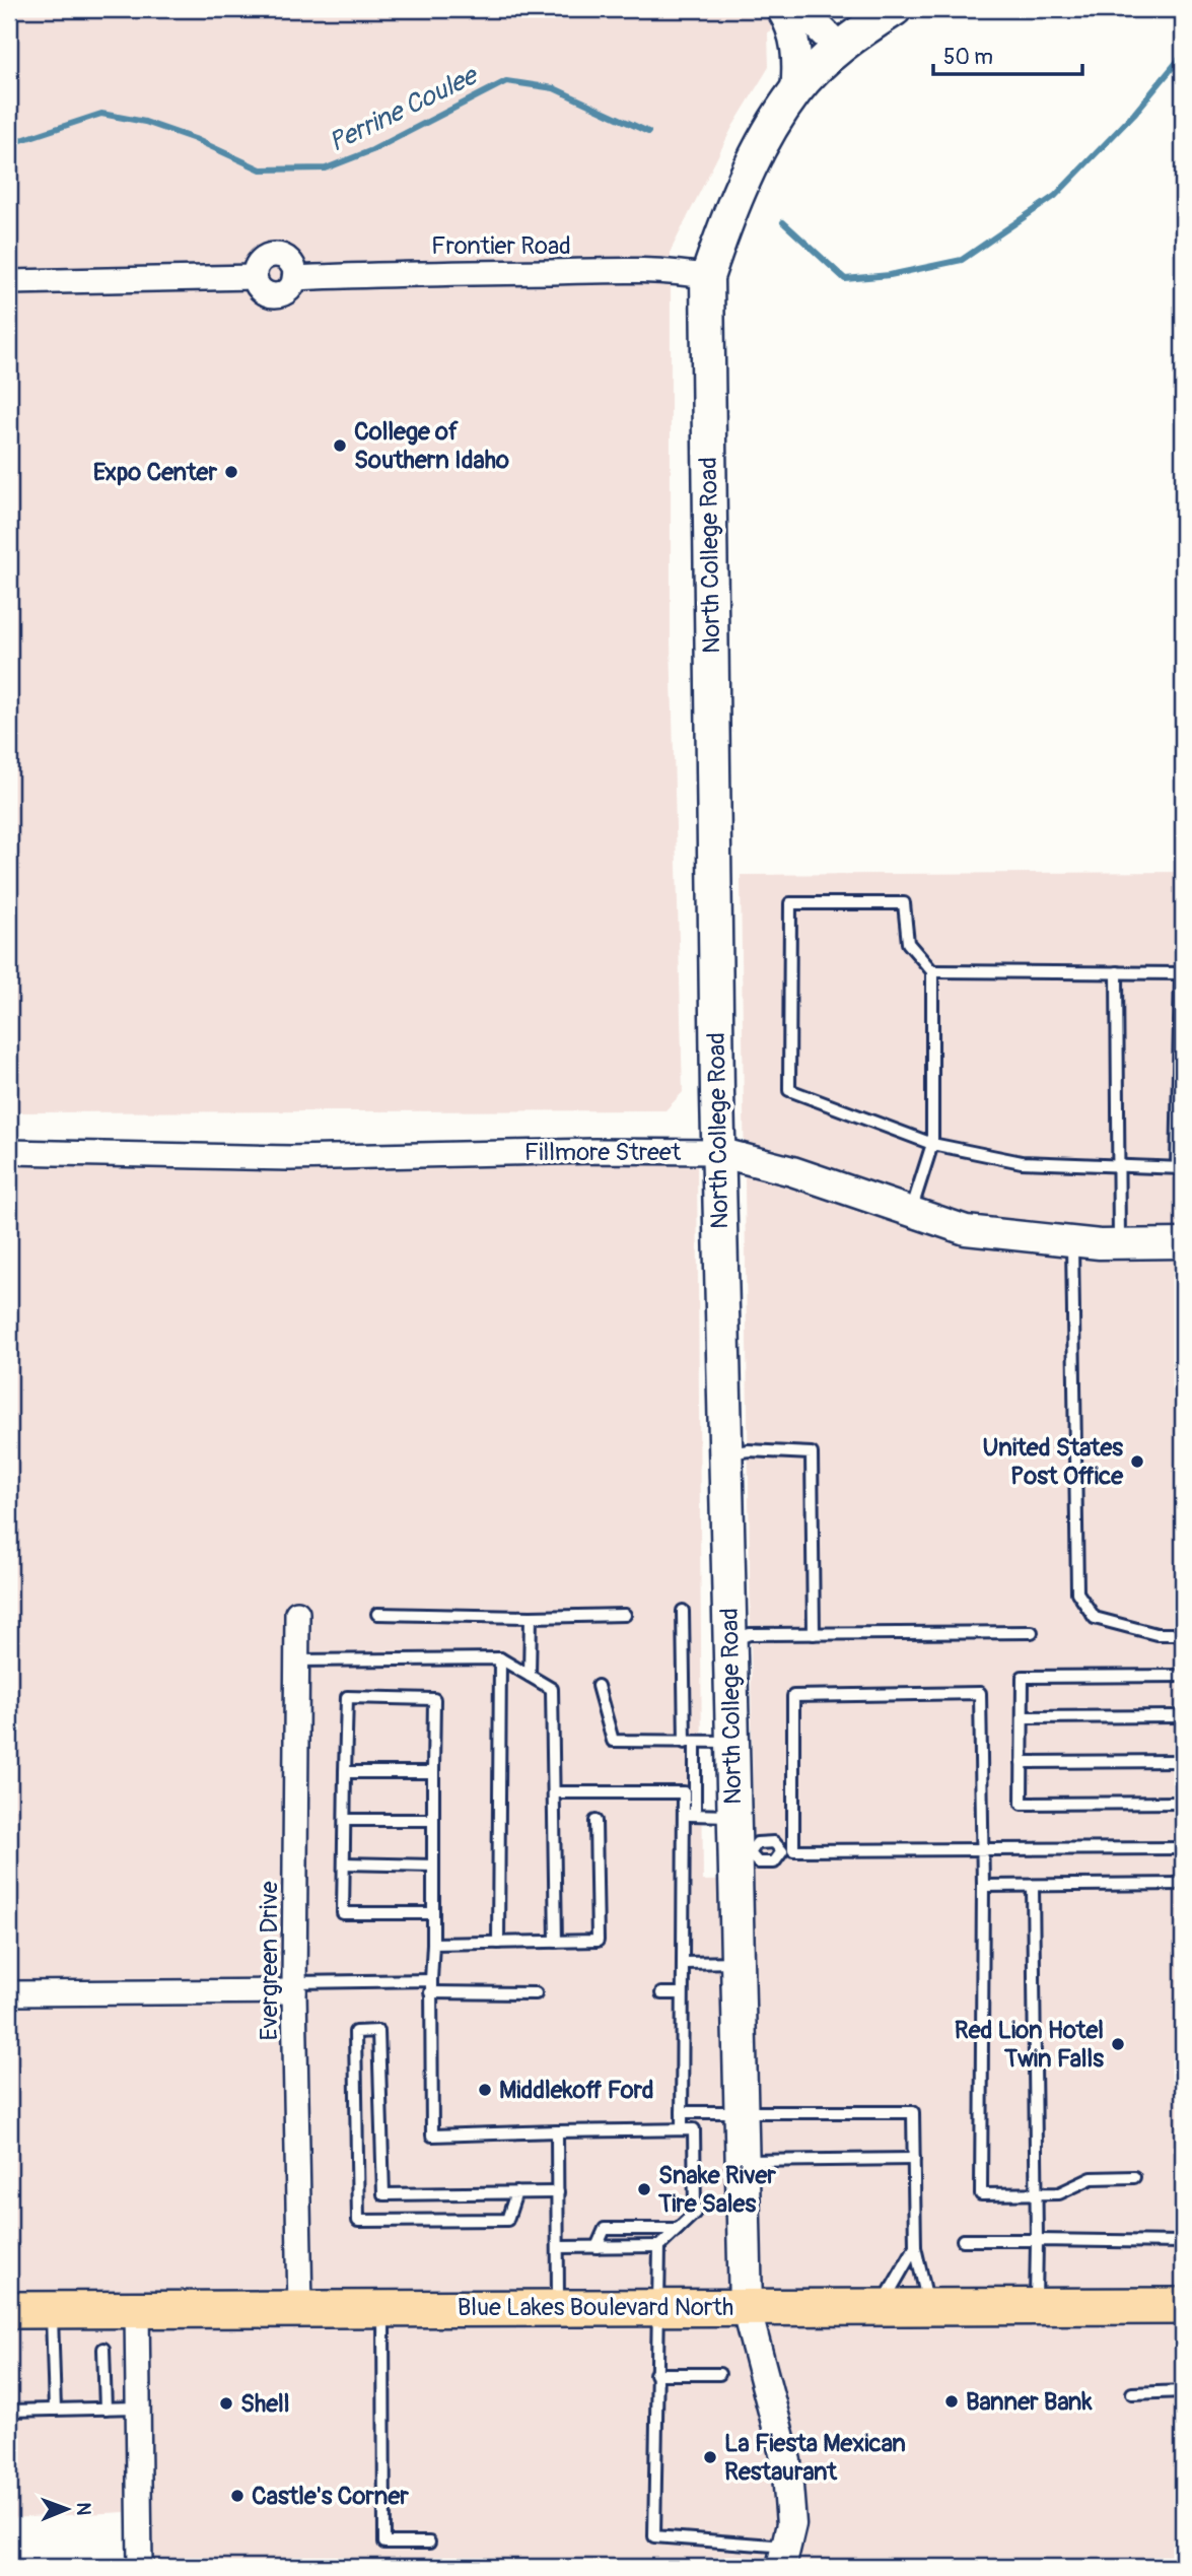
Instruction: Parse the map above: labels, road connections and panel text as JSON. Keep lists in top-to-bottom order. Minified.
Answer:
{"streets":{"main road":["North College Road","Blue Lakes Boulevard North"],"street":["Frontier Road","Fillmore Street","Evergreen Drive"]},"crossings":[["Frontier Road","North College Road"],["North College Road","Fillmore Street"],["North College Road","Blue Lakes Boulevard North"],["Evergreen Drive","Blue Lakes Boulevard North"]],"water":["Perrine Coulee"],"places":["College of Southern Idaho","Expo Center","United States Post Office","Red Lion Hotel Twin Falls","Middlekoff Ford","Snake River Tire Sales","Banner Bank","Shell","La Fiesta Mexican Restaurant","Castle's Corner"],"scale_bar":"50 m","north":"right"}
